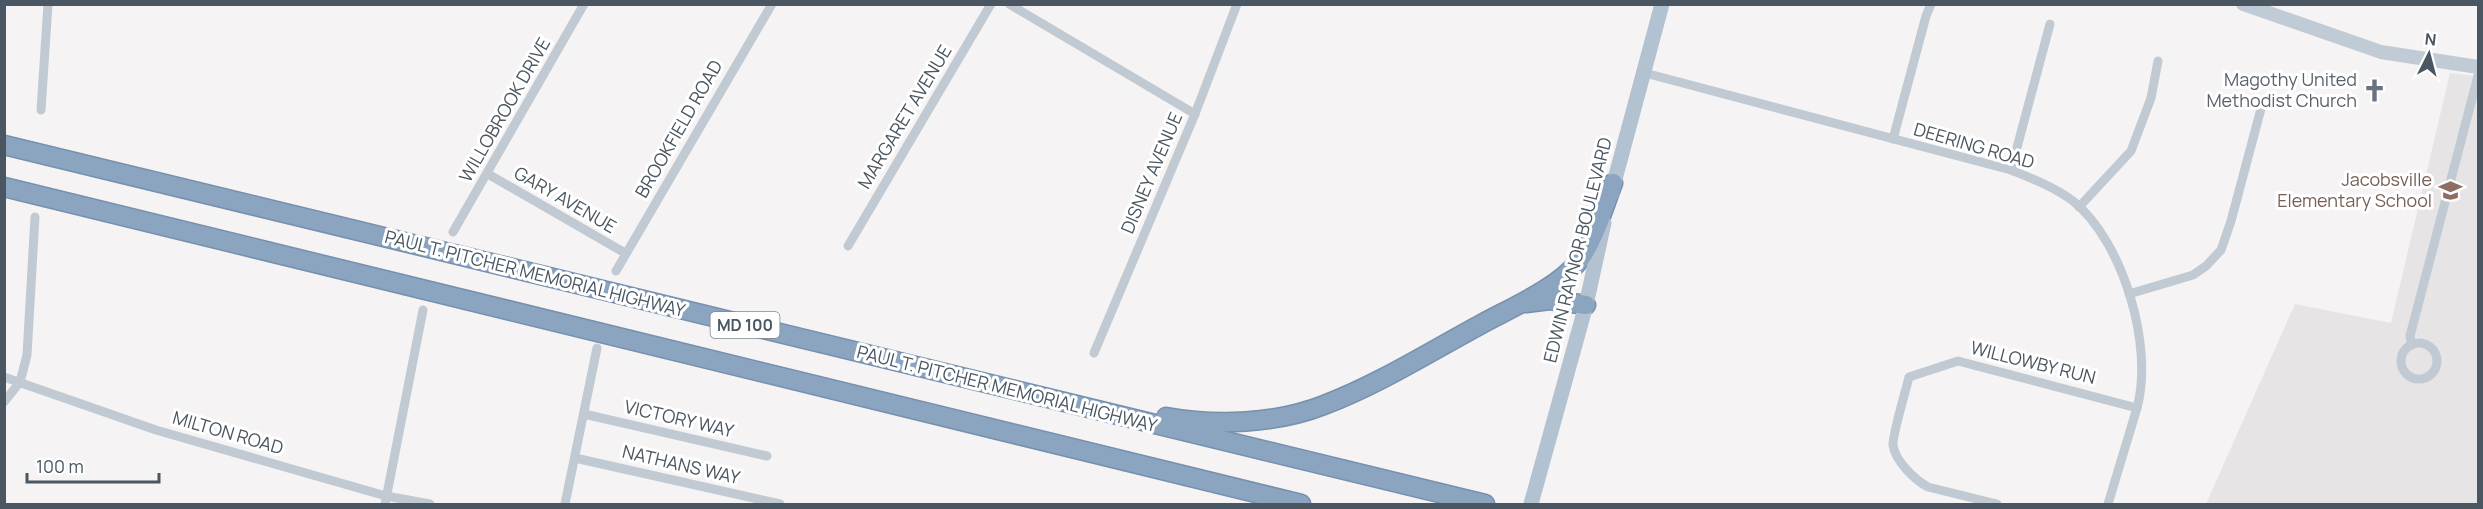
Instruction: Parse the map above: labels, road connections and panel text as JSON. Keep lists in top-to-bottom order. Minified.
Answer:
{"streets":{"highway":["PAUL T. PITCHER MEMORIAL HIGHWAY","MD 100"],"main road":["EDWIN RAYNOR BOULEVARD"],"street":["WILLOBROOK DRIVE","MARGARET AVENUE","BROOKFIELD ROAD","DEERING ROAD","DISNEY AVENUE","GARY AVENUE","WILLOWBY RUN","VICTORY WAY","MILTON ROAD","NATHANS WAY"]},"crossings":[["WILLOBROOK DRIVE","GARY AVENUE"],["BROOKFIELD ROAD","GARY AVENUE"],["DEERING ROAD","EDWIN RAYNOR BOULEVARD"],["DEERING ROAD","WILLOWBY RUN"]],"places":{"church":["Magothy United Methodist Church"],"school or university":["Jacobsville Elementary School"]},"scale_bar":"100 m","north":"top"}
